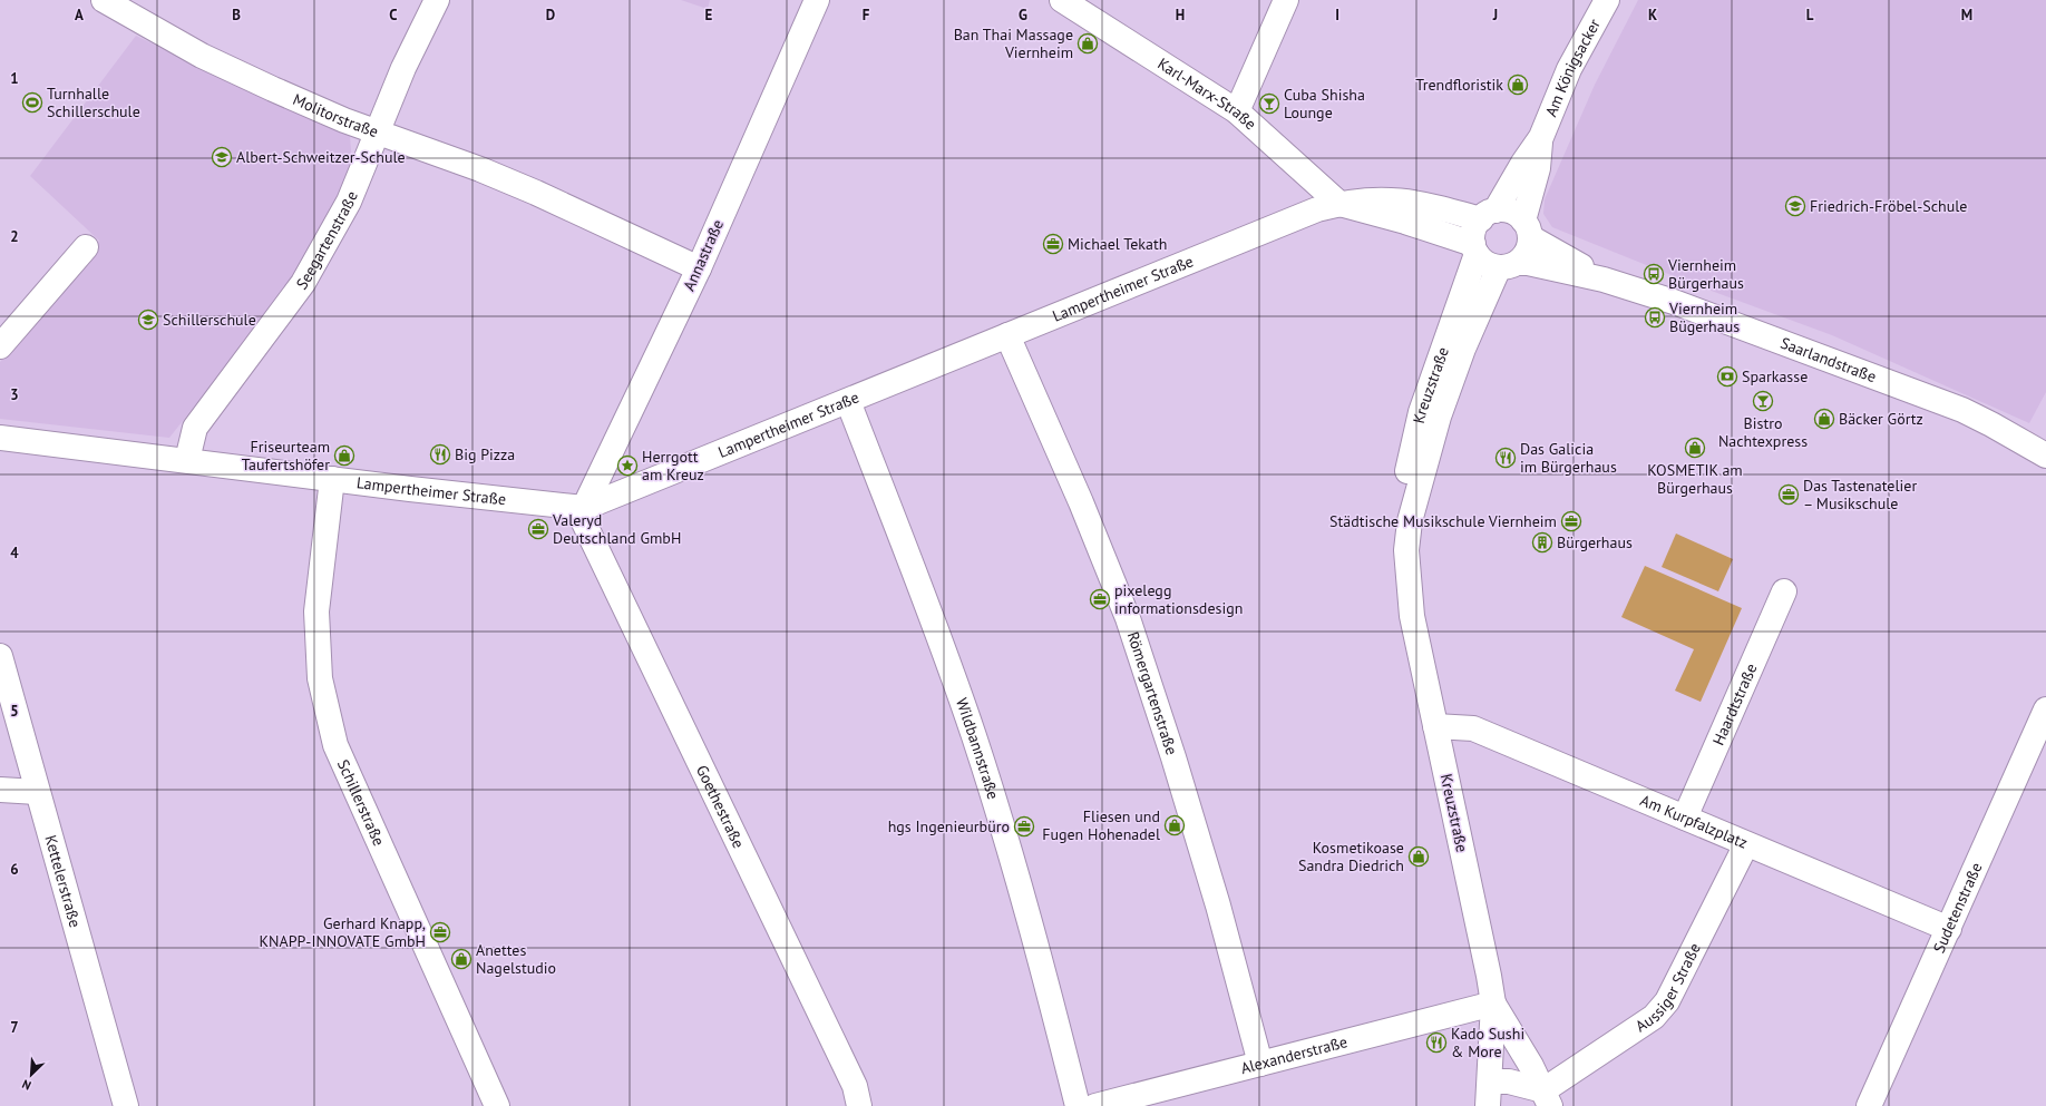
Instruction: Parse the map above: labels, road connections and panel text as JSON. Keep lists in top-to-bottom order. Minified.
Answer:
{"streets":{"street":["Am Königsacker","Karl-Marx-Straße","Molitorstraße","Seegartenstraße","Annastraße","Lampertheimer Straße","Saarlandstraße","Kreuzstraße","Römergartenstraße","Haardtstraße","Wildbannstraße","Schillerstraße","Goethestraße","Am Kurpfalzplatz","Kettelerstraße","Sudetenstraße","Aussiger Straße","Alexanderstraße"]},"crossings":[["Am Königsacker","Karl-Marx-Straße"],["Am Königsacker","Saarlandstraße"],["Am Königsacker","Kreuzstraße"],["Karl-Marx-Straße","Lampertheimer Straße"],["Karl-Marx-Straße","Saarlandstraße"],["Karl-Marx-Straße","Kreuzstraße"],["Molitorstraße","Seegartenstraße"],["Molitorstraße","Annastraße"],["Seegartenstraße","Lampertheimer Straße"],["Annastraße","Lampertheimer Straße"],["Annastraße","Goethestraße"],["Lampertheimer Straße","Römergartenstraße"],["Lampertheimer Straße","Wildbannstraße"],["Lampertheimer Straße","Schillerstraße"],["Lampertheimer Straße","Goethestraße"],["Saarlandstraße","Kreuzstraße"],["Kreuzstraße","Am Kurpfalzplatz"],["Kreuzstraße","Alexanderstraße"],["Römergartenstraße","Alexanderstraße"],["Haardtstraße","Am Kurpfalzplatz"],["Am Kurpfalzplatz","Sudetenstraße"],["Am Kurpfalzplatz","Aussiger Straße"]],"places":{"shop":["Ban Thai Massage Viernheim","Trendfloristik","Bäcker Görtz","KOSMETIK am Bürgerhaus","Friseurteam Taufertshöfer","Fliesen und Fugen Hohenadel","Kosmetikoase Sandra Diedrich","Anettes Nagelstudio"],"sports":["Turnhalle Schillerschule"],"bar":["Cuba Shisha Lounge","Bistro Nachtexpress"],"school or university":["Albert-Schweitzer-Schule","Friedrich-Fröbel-Schule","Schillerschule"],"office":["Michael Tekath","Das Tastenatelier – Musikschule","Städtische Musikschule Viernheim","Valeryd Deutschland GmbH","pixelegg informationsdesign","hgs Ingenieurbüro","Gerhard Knapp, KNAPP-INNOVATE GmbH"],"bus stop":["Viernheim Bürgerhaus","Viernheim Bügerhaus"],"bank":["Sparkasse"],"restaurant":["Big Pizza","Das Galicia im Bürgerhaus","Kado Sushi & More"],"place":["Herrgott am Kreuz"],"building":["Bürgerhaus"]},"north":"bottom left","grid":{"columns":["A","B","C","D","E","F","G","H","I","J","K","L","M"],"rows":["1","2","3","4","5","6","7"]}}
